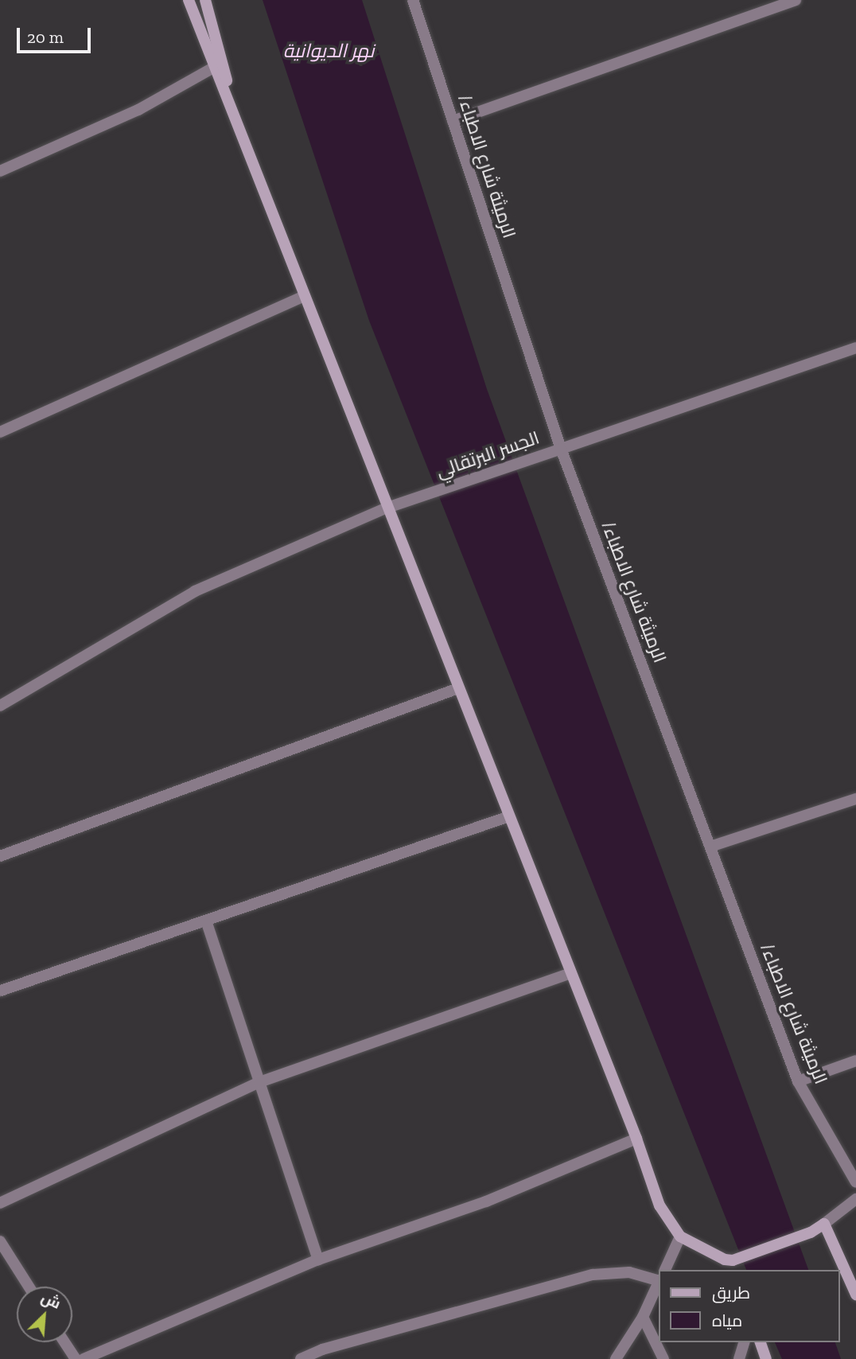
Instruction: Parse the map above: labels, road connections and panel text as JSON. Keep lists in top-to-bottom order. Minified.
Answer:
{"streets":{"street":["/الرميثة شارع الاطباء","الجسر البرتقالي"]},"crossings":[["/الرميثة شارع الاطباء","الجسر البرتقالي"]],"water":["نهر الديوانية"],"legend":["طريق","مياه"],"scale_bar":"20 m","north":"top right"}
